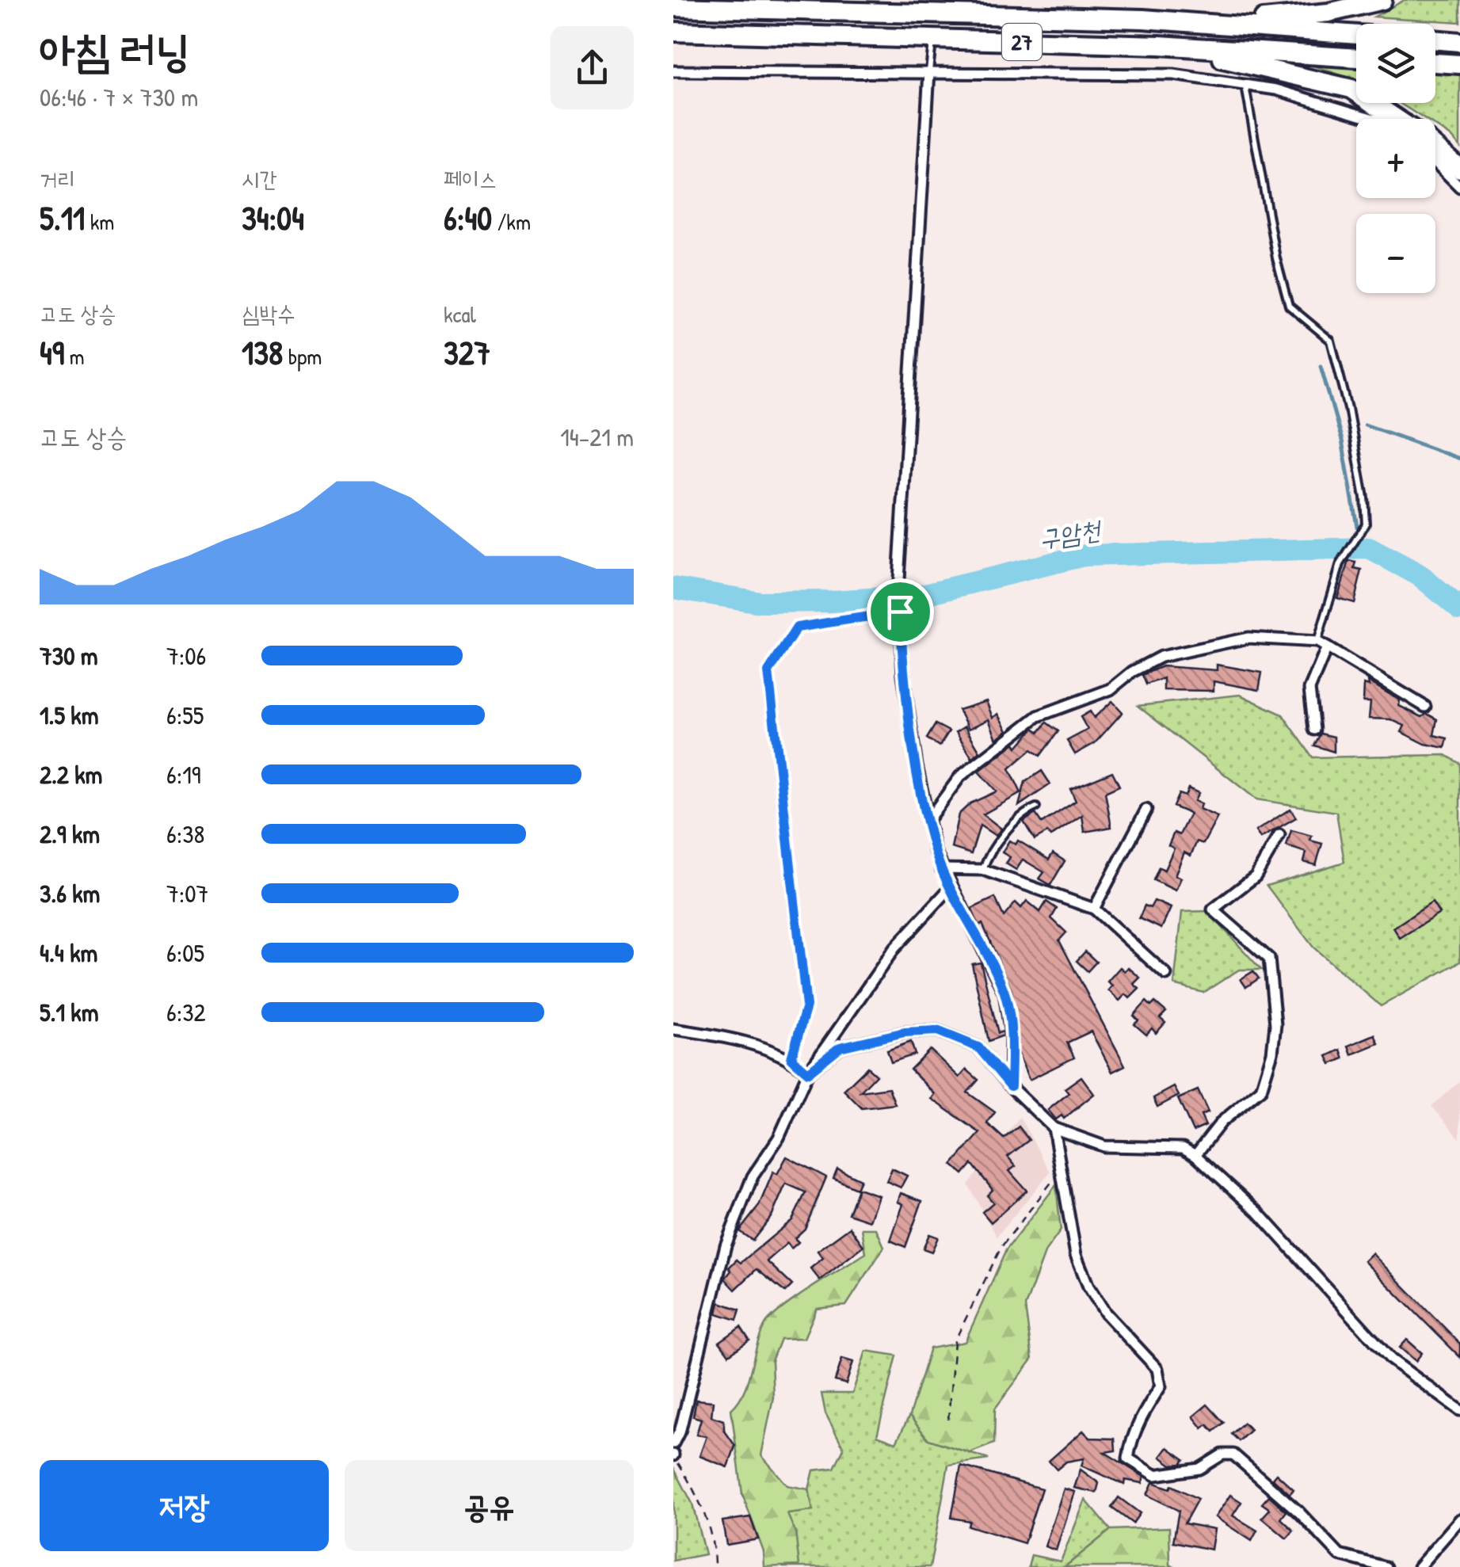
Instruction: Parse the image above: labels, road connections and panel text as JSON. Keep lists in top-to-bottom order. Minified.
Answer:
{"streets":{"highway":["27"]},"water":["구암천"],"page":{"heading":["아침 러닝","06:46 · 7 × 730 m"],"map_buttons":["+","−"],"stats":[["거리","5.11 km"],["시간","34:04"],["페이스","6:40 /km"],["고도 상승","49 m"],["심박수","138 bpm"],["kcal","327"]],"chart":["고도 상승","14–21 m"],"list":[{"name":"730 m","note":"7:06"},{"name":"1.5 km","note":"6:55"},{"name":"2.2 km","note":"6:19"},{"name":"2.9 km","note":"6:38"},{"name":"3.6 km","note":"7:07"},{"name":"4.4 km","note":"6:05"},{"name":"5.1 km","note":"6:32"}],"buttons":["저장","공유"]}}
